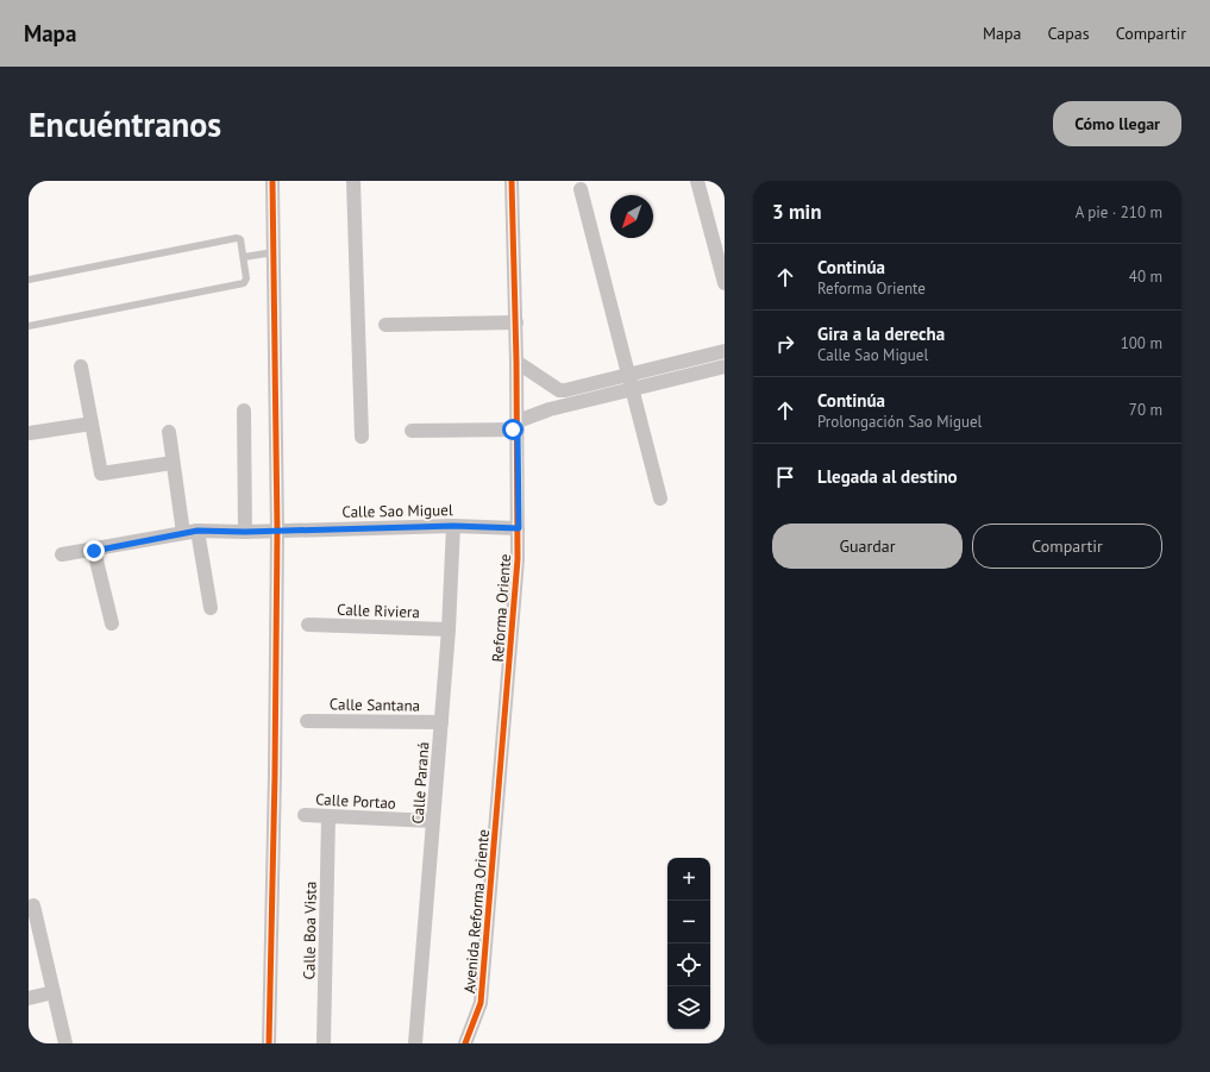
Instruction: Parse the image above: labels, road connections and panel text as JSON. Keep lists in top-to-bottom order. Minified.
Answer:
{"streets":{"street":["Calle Sao Miguel","Reforma Oriente","Calle Riviera","Calle Santana","Calle Paraná","Calle Portao","Avenida Reforma Oriente","Calle Boa Vista"]},"crossings":[["Calle Sao Miguel","Reforma Oriente"],["Calle Sao Miguel","Calle Paraná"],["Reforma Oriente","Avenida Reforma Oriente"],["Calle Riviera","Calle Paraná"],["Calle Santana","Calle Paraná"],["Calle Paraná","Calle Portao"],["Calle Portao","Calle Boa Vista"]],"north":"bottom left","page":{"header":"Mapa","nav":["Mapa","Capas","Compartir"],"buttons":["Cómo llegar",["Guardar","Compartir"]],"title":"Encuéntranos","heading":["3 min","A pie · 210 m"],"list":[["Continúa","Reforma Oriente","40 m"],["Gira a la derecha","Calle Sao Miguel","100 m"],["Continúa","Prolongación Sao Miguel","70 m"],"Llegada al destino"],"map_buttons":["+","−"]}}
